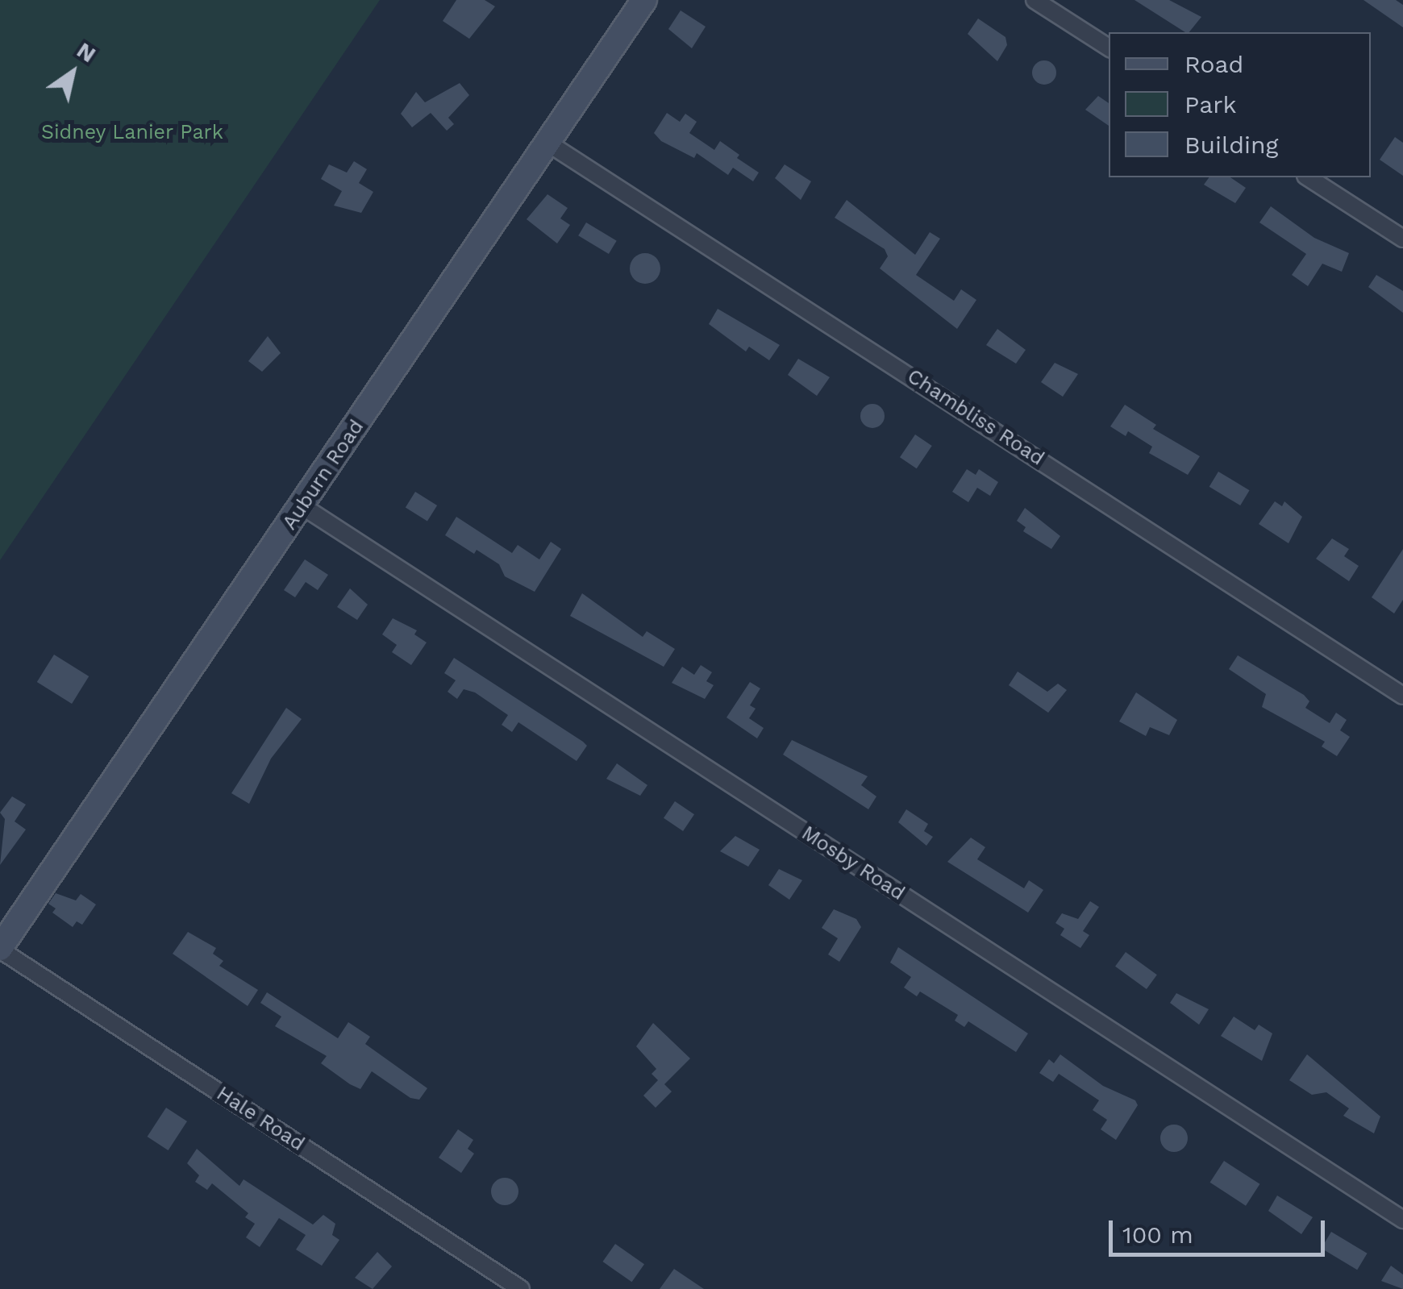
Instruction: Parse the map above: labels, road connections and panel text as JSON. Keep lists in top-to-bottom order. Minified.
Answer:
{"streets":{"street":["Chambliss Road","Auburn Road","Mosby Road","Hale Road"]},"crossings":[["Chambliss Road","Auburn Road"],["Auburn Road","Mosby Road"],["Auburn Road","Hale Road"]],"parks":["Sidney Lanier Park"],"legend":["Road","Park","Building"],"scale_bar":"100 m","north":"top right"}
